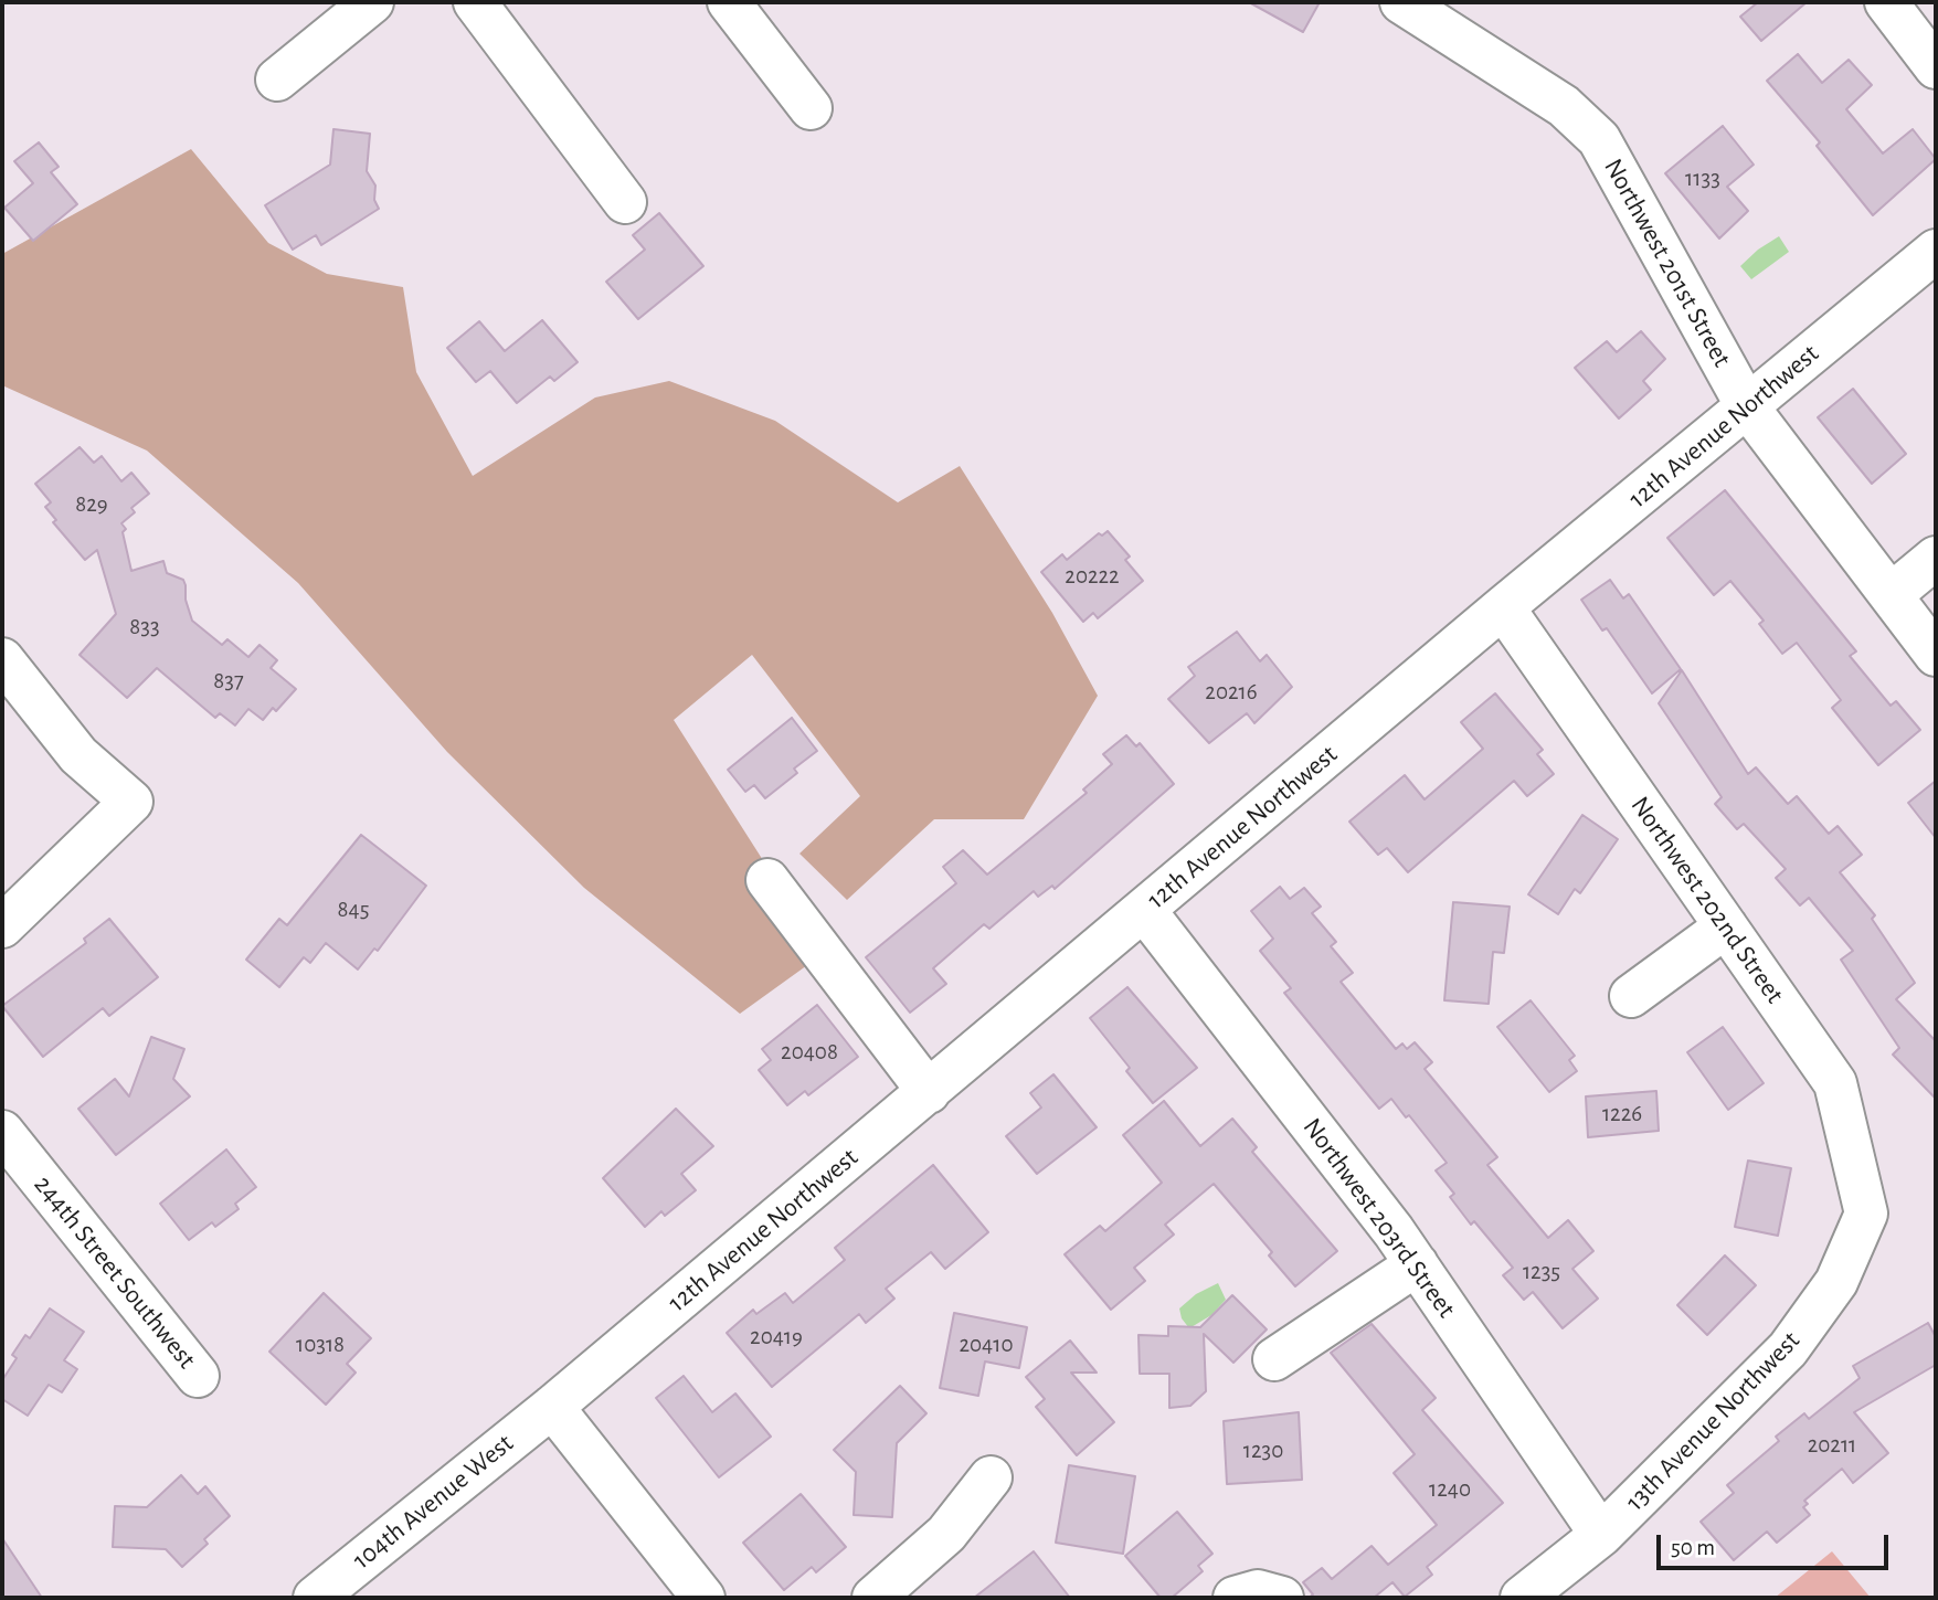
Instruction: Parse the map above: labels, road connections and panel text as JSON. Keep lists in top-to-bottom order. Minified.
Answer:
{"streets":{"street":["Northwest 201st Street","12th Avenue Northwest","Northwest 202nd Street","Northwest 203rd Street","244th Street Southwest","13th Avenue Northwest","104th Avenue West"]},"crossings":[["Northwest 201st Street","12th Avenue Northwest"],["12th Avenue Northwest","Northwest 202nd Street"],["12th Avenue Northwest","Northwest 203rd Street"],["12th Avenue Northwest","104th Avenue West"],["Northwest 202nd Street","13th Avenue Northwest"],["Northwest 203rd Street","13th Avenue Northwest"]],"house_numbers":["1133","829","20222","833","837","20216","845","20408","1226","1235","20419","10318","20410","20211","1230","1240"],"scale_bar":"50 m"}
